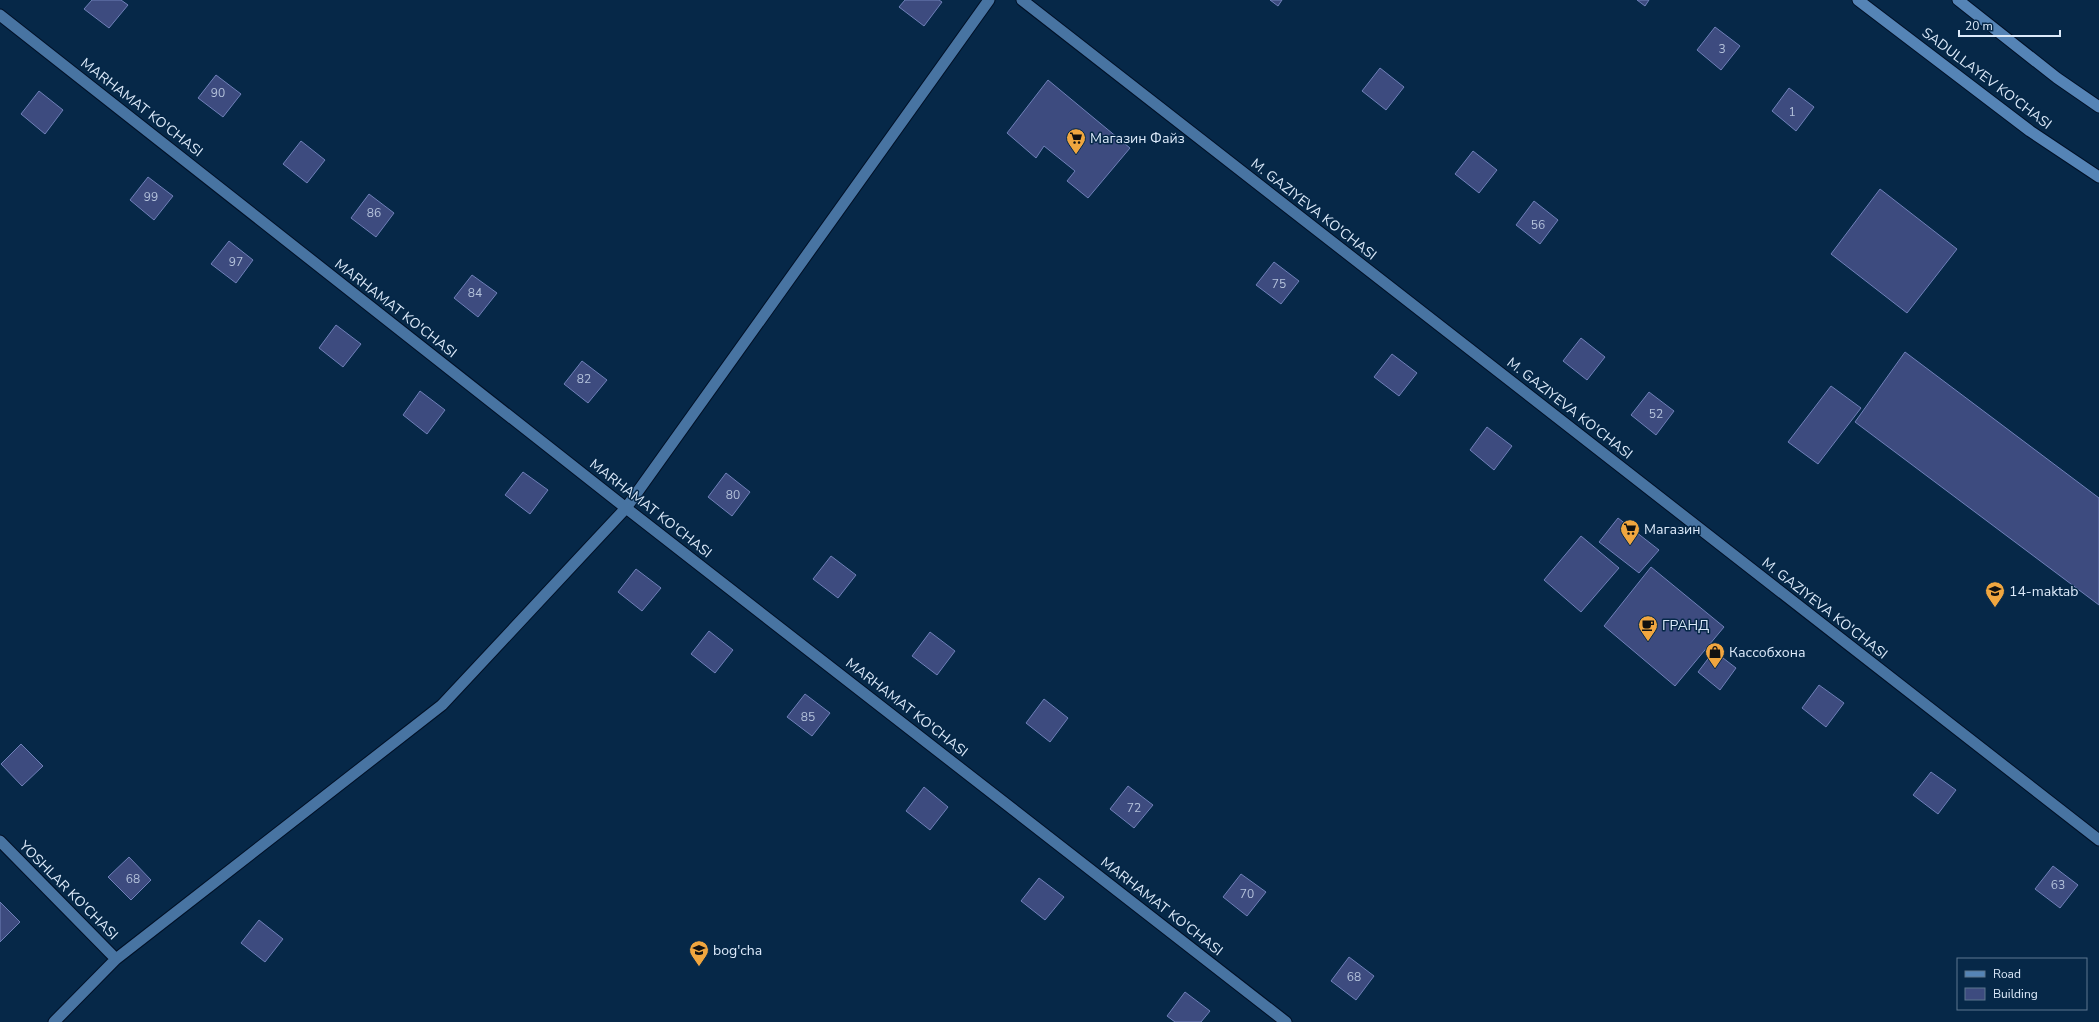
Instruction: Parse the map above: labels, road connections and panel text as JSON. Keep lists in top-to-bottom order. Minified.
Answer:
{"streets":{"main road":["SADULLAYEV KO'CHASI"],"street":["MARHAMAT KO'CHASI","M. GAZIYEVA KO'CHASI","YOSHLAR KO'CHASI"]},"places":{"supermarket":["Магазин Файз","Магазин"],"school or university":["14-maktab","bog'cha"],"cafe":["ГРАНД"],"shop":["Кассобхона"]},"house_numbers":["3","90","1","99","86","56","97","75","84","82","52","80","85","72","68","63","70","68"],"legend":["Road","Building"],"scale_bar":"20 m"}
